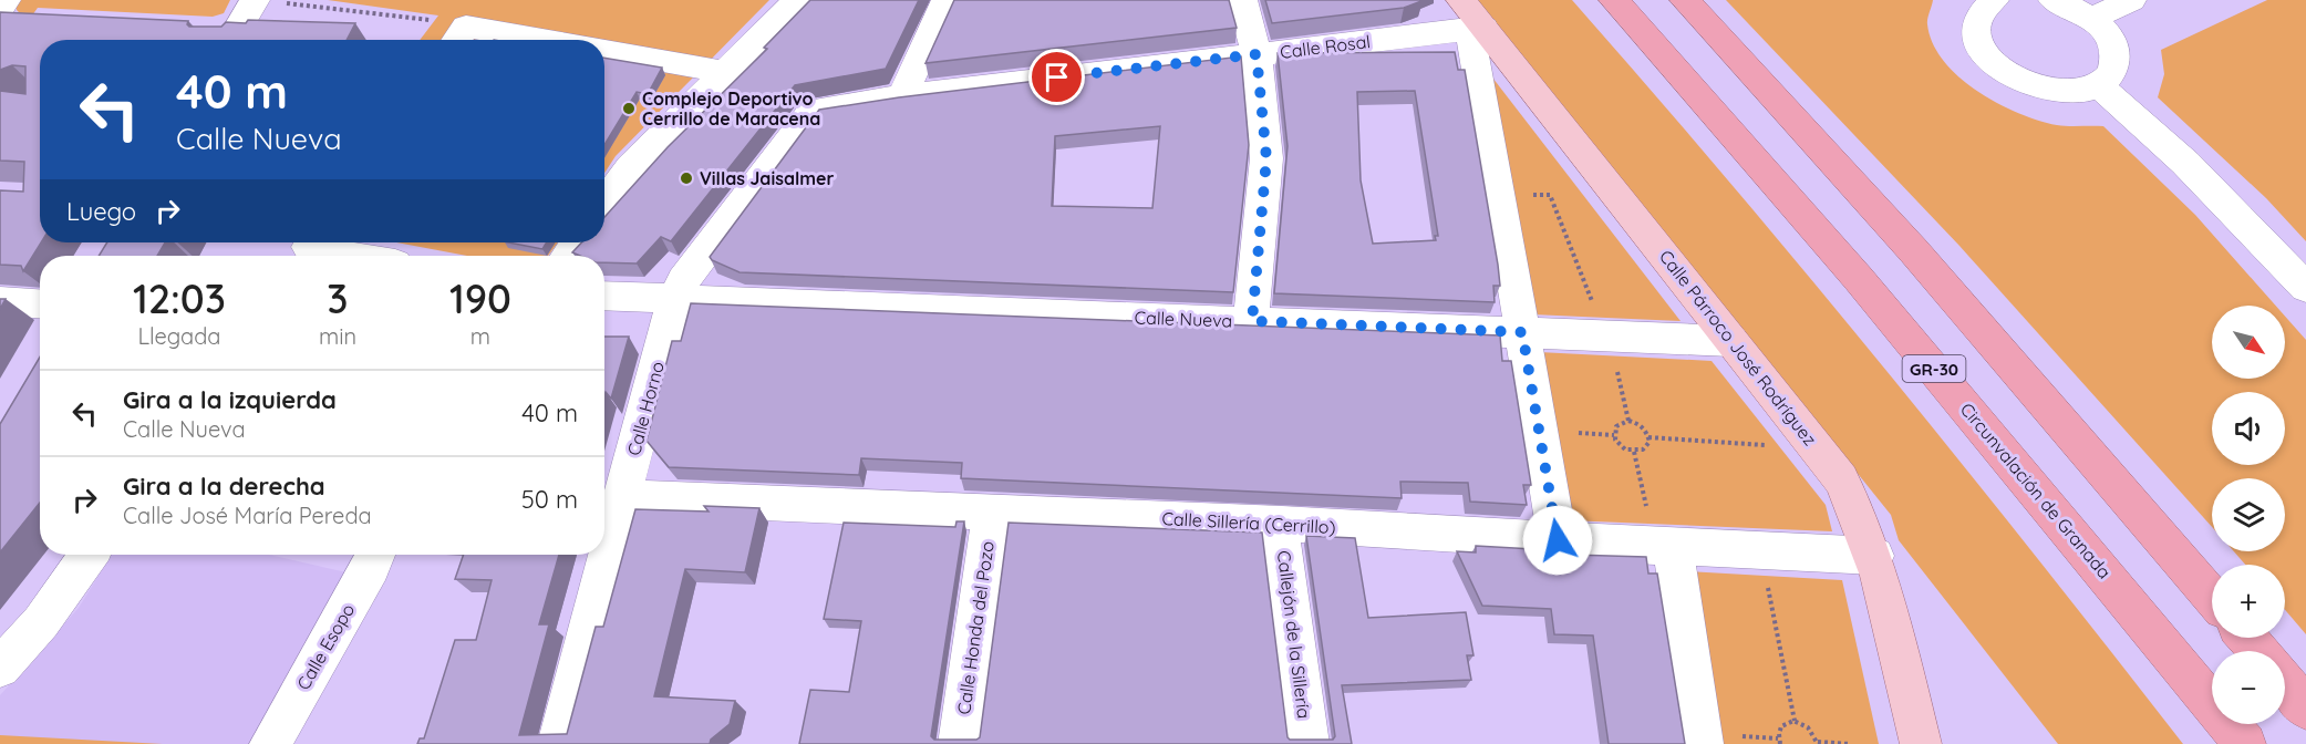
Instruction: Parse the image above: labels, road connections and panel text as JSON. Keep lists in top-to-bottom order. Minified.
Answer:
{"streets":{"highway":["GR-30","Circunvalación de Granada"],"main road":["Calle Párroco José Rodríguez"],"street":["Calle Rosal","Calle Nueva","Calle Horno","Calle Sillería (Cerrillo)","Calle Honda del Pozo","Callejón de la Sillería","Calle Esopo"]},"crossings":[["Calle Rosal","Calle Párroco José Rodríguez"],["Calle Rosal","Calle Horno"],["Calle Nueva","Calle Párroco José Rodríguez"],["Calle Nueva","Calle Horno"],["Calle Párroco José Rodríguez","Calle Sillería (Cerrillo)"],["Calle Horno","Calle Sillería (Cerrillo)"],["Calle Sillería (Cerrillo)","Calle Honda del Pozo"],["Calle Sillería (Cerrillo)","Callejón de la Sillería"]],"places":["Complejo Deportivo Cerrillo de Maracena","Villas Jaisalmer"],"north":"bottom right","page":{"turn":["40 m","Calle Nueva"],"then":"Luego","eta":["12:03","Llegada","3","min","190","m"],"map_buttons":["+","−"],"list":[{"name":"Gira a la izquierda","note":"Calle Nueva","value":"40 m"},{"name":"Gira a la derecha","note":"Calle José María Pereda","value":"50 m"}]}}
